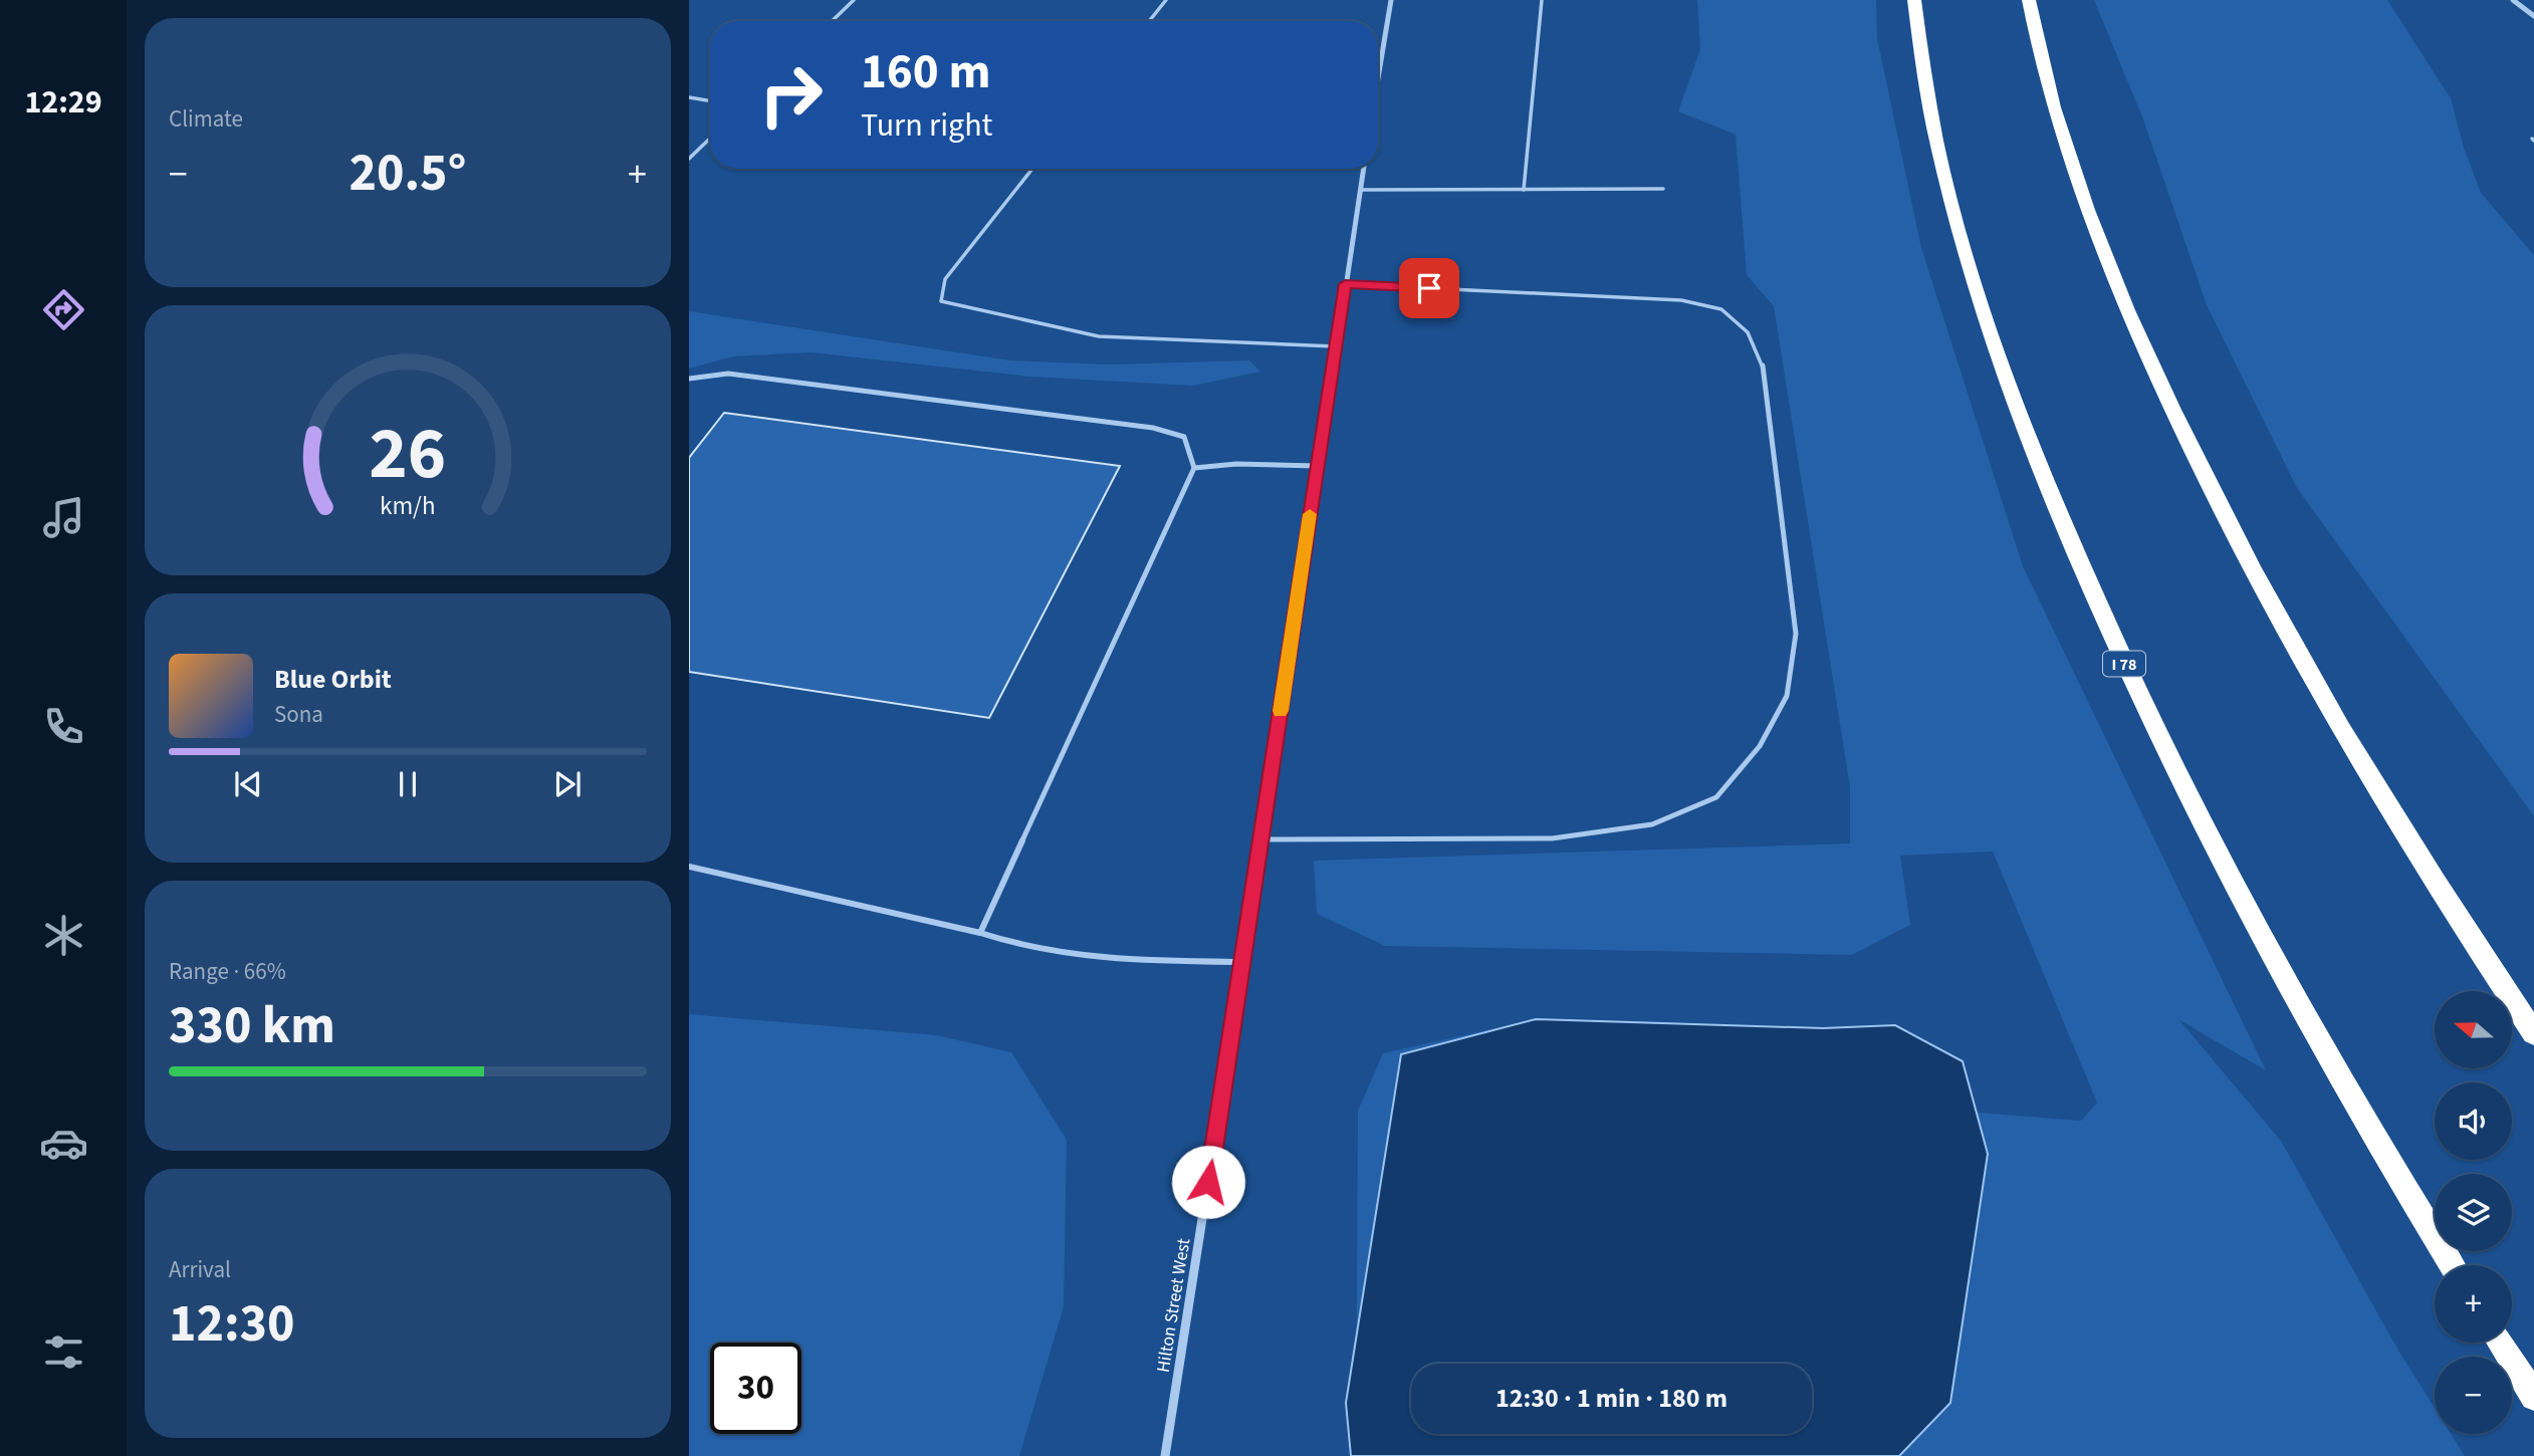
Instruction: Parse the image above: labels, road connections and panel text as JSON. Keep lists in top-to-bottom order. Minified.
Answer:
{"streets":{"highway":["I 78"],"street":["Hilton Street West"]},"north":"left","page":{"tabs":"12:29","tile":["Climate",["Range · 66%","330 km"],["Arrival","12:30"]],"turn":["160 m","Turn right"],"heat":["−","20.5°","+"],"song":["Blue Orbit","Sona"],"map_buttons":["+","−"],"limit":"30","trip":"12:30 · 1 min · 180 m","gauge":["26","km/h"]}}
